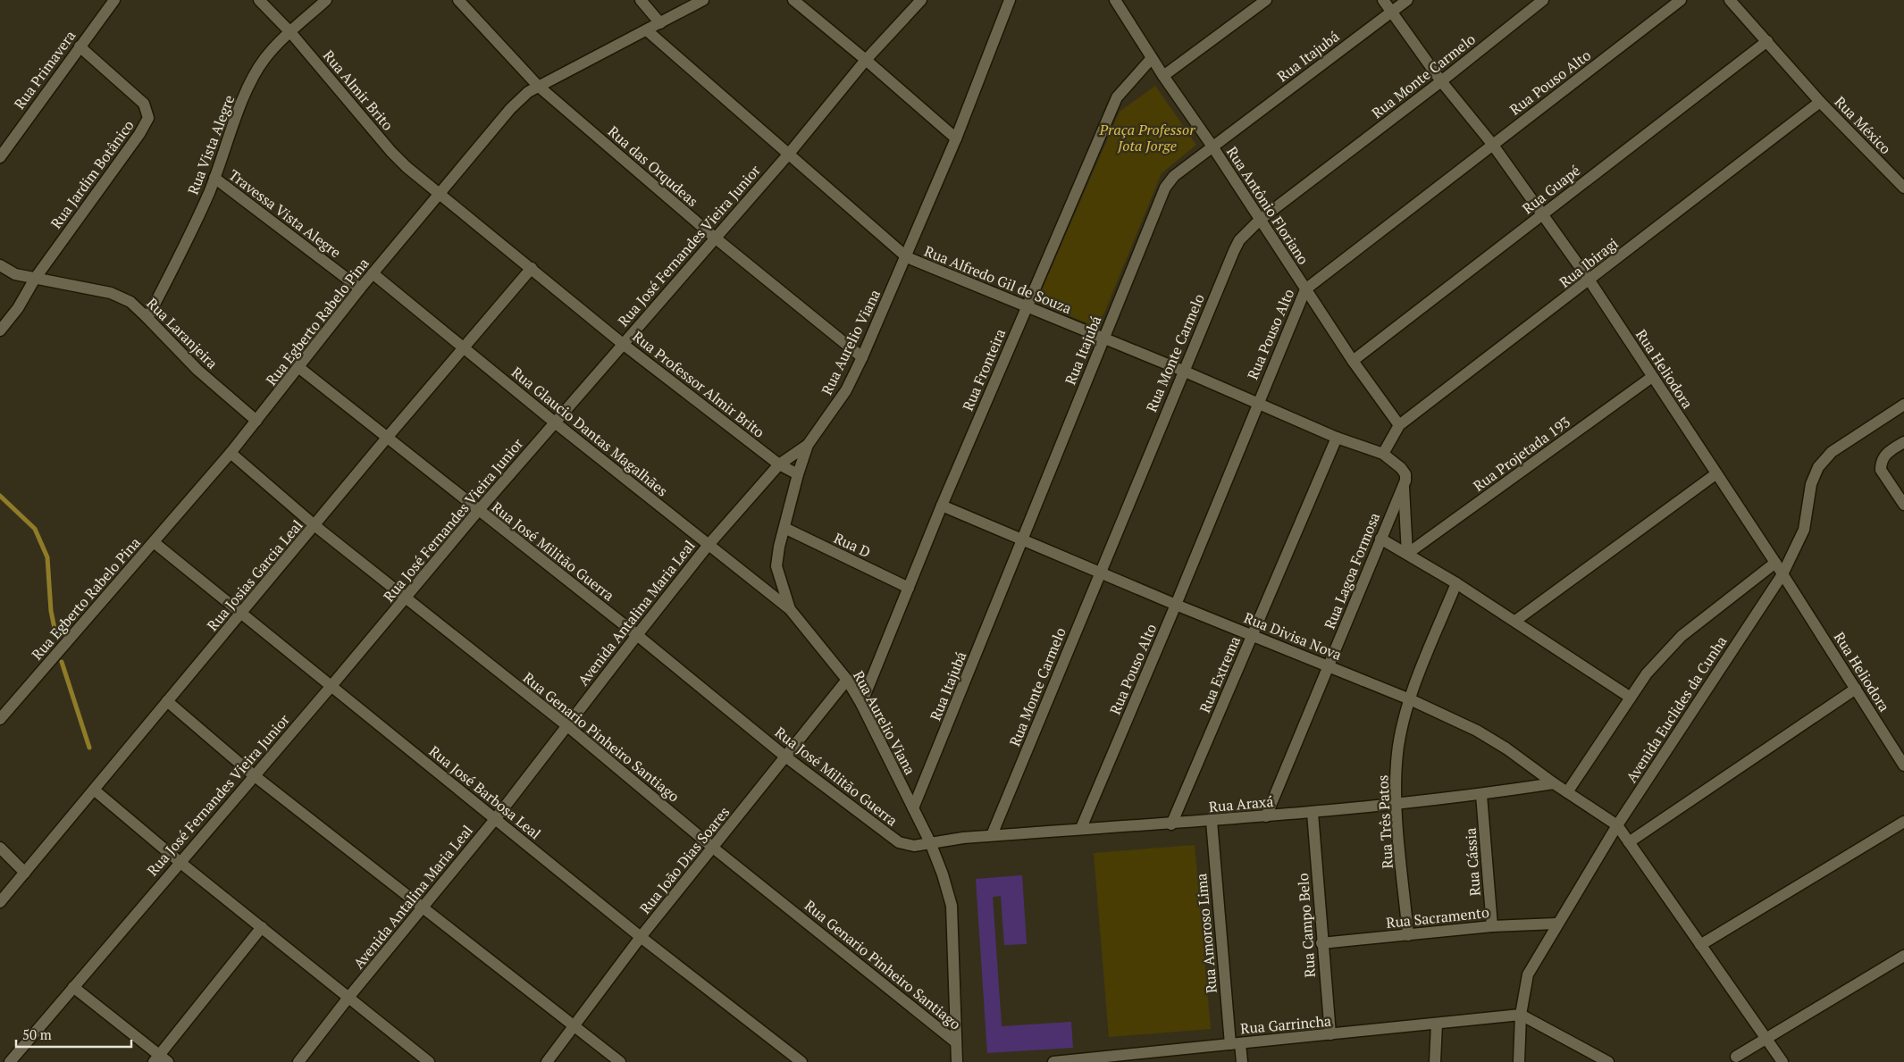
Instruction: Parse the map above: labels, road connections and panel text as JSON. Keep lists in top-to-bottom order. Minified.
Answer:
{"streets":{"street":["Rua Itajubá","Rua Primavera","Rua Monte Carmelo","Rua Pouso Alto","Rua Almir Brito","Rua México","Rua Vista Alegre","Rua das Orqudeas","Rua Jardim Botânico","Rua Guapé","Rua Antônio Floriano","Travessa Vista Alegre","Rua José Fernandes Vieira Junior","Rua Ibiragi","Rua Alfredo Gil de Souza","Rua Egberto Rabelo Pina","Rua Laranjeira","Rua Aurelio Viana","Rua Heliodora","Rua Fronteira","Rua Professor Almir Brito","Rua Glaucio Dantas Magalhães","Rua Projetada 193","Rua D","Rua José Militão Guerra","Rua Lagoa Formosa","Rua Josias Garcia Leal","Avenida Antalina Maria Leal","Rua Divisa Nova","Rua Extrema","Avenida Euclides da Cunha","Rua Genario Pinheiro Santiago","Rua José Barbosa Leal","Rua Araxá","Rua Três Patos","Rua João Dias Soares","Rua Cássia","Rua Sacramento","Rua Campo Belo","Rua Amoroso Lima","Rua Garrincha"]},"crossings":[["Rua Itajubá","Rua Antônio Floriano"],["Rua Itajubá","Rua Alfredo Gil de Souza"],["Rua Itajubá","Rua Aurelio Viana"],["Rua Itajubá","Rua Heliodora"],["Rua Itajubá","Rua Divisa Nova"],["Rua Primavera","Rua Jardim Botânico"],["Rua Monte Carmelo","Rua Antônio Floriano"],["Rua Monte Carmelo","Rua Alfredo Gil de Souza"],["Rua Monte Carmelo","Rua Heliodora"],["Rua Monte Carmelo","Rua Divisa Nova"],["Rua Monte Carmelo","Rua Araxá"],["Rua Pouso Alto","Rua Antônio Floriano"],["Rua Pouso Alto","Rua Alfredo Gil de Souza"],["Rua Pouso Alto","Rua Heliodora"],["Rua Pouso Alto","Rua Divisa Nova"],["Rua Pouso Alto","Rua Araxá"],["Rua Almir Brito","Rua Vista Alegre"],["Rua Almir Brito","Rua Egberto Rabelo Pina"],["Rua Almir Brito","Rua Professor Almir Brito"],["Rua México","Rua Ibiragi"],["Rua Vista Alegre","Travessa Vista Alegre"],["Rua Vista Alegre","Rua Laranjeira"],["Rua das Orqudeas","Rua José Fernandes Vieira Junior"],["Rua das Orqudeas","Rua Egberto Rabelo Pina"],["Rua das Orqudeas","Rua Aurelio Viana"],["Rua Jardim Botânico","Rua Laranjeira"],["Rua Guapé","Rua Antônio Floriano"],["Rua Guapé","Rua Heliodora"],["Rua Antônio Floriano","Rua Ibiragi"],["Rua Antônio Floriano","Rua Fronteira"],["Travessa Vista Alegre","Rua Egberto Rabelo Pina"],["Rua José Fernandes Vieira Junior","Rua Alfredo Gil de Souza"],["Rua José Fernandes Vieira Junior","Rua Professor Almir Brito"],["Rua José Fernandes Vieira Junior","Rua Glaucio Dantas Magalhães"],["Rua José Fernandes Vieira Junior","Rua José Militão Guerra"],["Rua José Fernandes Vieira Junior","Rua Genario Pinheiro Santiago"],["Rua José Fernandes Vieira Junior","Rua José Barbosa Leal"],["Rua Ibiragi","Rua Alfredo Gil de Souza"],["Rua Ibiragi","Rua Heliodora"],["Rua Alfredo Gil de Souza","Rua Egberto Rabelo Pina"],["Rua Alfredo Gil de Souza","Rua Aurelio Viana"],["Rua Alfredo Gil de Souza","Rua Fronteira"],["Rua Alfredo Gil de Souza","Rua Lagoa Formosa"],["Rua Alfredo Gil de Souza","Rua Extrema"],["Rua Egberto Rabelo Pina","Rua Laranjeira"],["Rua Egberto Rabelo Pina","Rua Professor Almir Brito"],["Rua Egberto Rabelo Pina","Rua Glaucio Dantas Magalhães"],["Rua Egberto Rabelo Pina","Rua José Militão Guerra"],["Rua Egberto Rabelo Pina","Rua Genario Pinheiro Santiago"],["Rua Egberto Rabelo Pina","Rua José Barbosa Leal"],["Rua Aurelio Viana","Rua Fronteira"],["Rua Aurelio Viana","Rua Professor Almir Brito"],["Rua Aurelio Viana","Rua Glaucio Dantas Magalhães"],["Rua Aurelio Viana","Rua D"],["Rua Aurelio Viana","Rua José Militão Guerra"],["Rua Aurelio Viana","Avenida Antalina Maria Leal"],["Rua Aurelio Viana","Rua Genario Pinheiro Santiago"],["Rua Aurelio Viana","Rua Araxá"],["Rua Aurelio Viana","Rua João Dias Soares"],["Rua Heliodora","Rua Projetada 193"],["Rua Heliodora","Avenida Euclides da Cunha"],["Rua Fronteira","Rua D"],["Rua Fronteira","Rua Divisa Nova"],["Rua Professor Almir Brito","Rua Josias Garcia Leal"],["Rua Professor Almir Brito","Avenida Antalina Maria Leal"],["Rua Glaucio Dantas Magalhães","Rua Josias Garcia Leal"],["Rua Glaucio Dantas Magalhães","Avenida Antalina Maria Leal"],["Rua José Militão Guerra","Rua Josias Garcia Leal"],["Rua José Militão Guerra","Avenida Antalina Maria Leal"],["Rua José Militão Guerra","Rua Araxá"],["Rua José Militão Guerra","Rua João Dias Soares"],["Rua Lagoa Formosa","Rua Divisa Nova"],["Rua Lagoa Formosa","Rua Araxá"],["Rua Josias Garcia Leal","Rua Genario Pinheiro Santiago"],["Rua Josias Garcia Leal","Rua José Barbosa Leal"],["Avenida Antalina Maria Leal","Rua Genario Pinheiro Santiago"],["Avenida Antalina Maria Leal","Rua José Barbosa Leal"],["Rua Divisa Nova","Rua Extrema"],["Rua Divisa Nova","Avenida Euclides da Cunha"],["Rua Divisa Nova","Rua Araxá"],["Rua Divisa Nova","Rua Três Patos"],["Rua Extrema","Rua Araxá"],["Avenida Euclides da Cunha","Rua Sacramento"],["Avenida Euclides da Cunha","Rua Garrincha"],["Rua Genario Pinheiro Santiago","Rua João Dias Soares"],["Rua José Barbosa Leal","Rua João Dias Soares"],["Rua Araxá","Rua Três Patos"],["Rua Araxá","Rua Cássia"],["Rua Araxá","Rua Campo Belo"],["Rua Araxá","Rua Amoroso Lima"],["Rua Três Patos","Rua Sacramento"],["Rua Cássia","Rua Sacramento"],["Rua Sacramento","Rua Campo Belo"],["Rua Campo Belo","Rua Garrincha"],["Rua Amoroso Lima","Rua Garrincha"]],"parks":["Praça Professor Jota Jorge"],"scale_bar":"50 m"}
